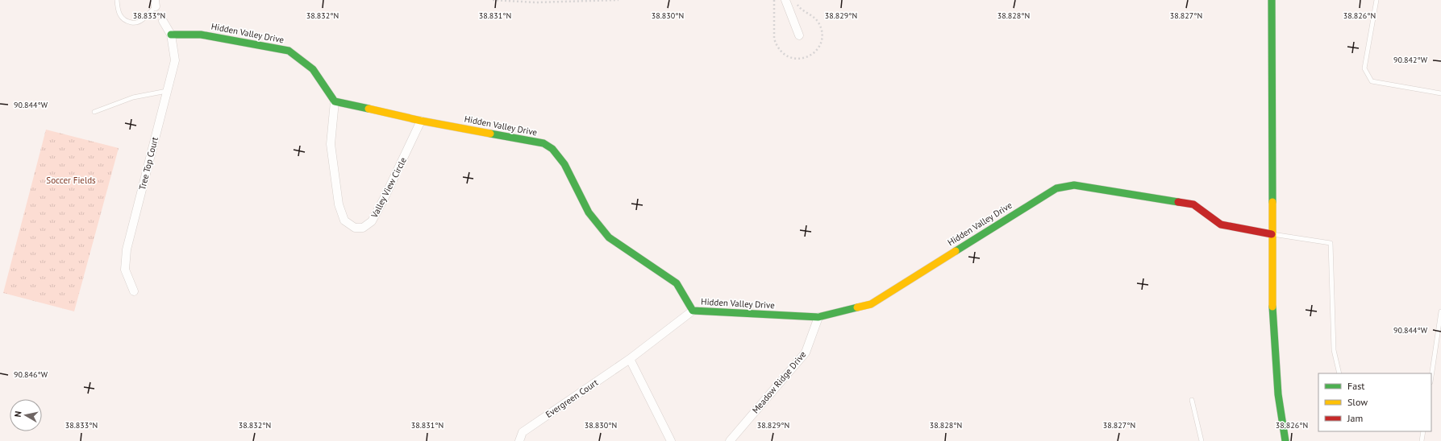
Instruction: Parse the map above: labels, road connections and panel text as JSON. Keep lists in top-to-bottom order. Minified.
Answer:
{"streets":{"street":["Hidden Valley Drive","Tree Top Court","Valley View Circle","Meadow Ridge Drive","Evergreen Court"]},"crossings":[["Hidden Valley Drive","Tree Top Court"],["Hidden Valley Drive","Valley View Circle"],["Hidden Valley Drive","Meadow Ridge Drive"]],"parks":["Soccer Fields"],"legend":["Fast","Slow","Jam"],"north":"left","coordinates":["38.833°N","38.832°N","38.831°N","38.830°N","38.829°N","38.828°N","38.827°N","38.826°N","90.842°W","90.844°W","90.846°W"]}
